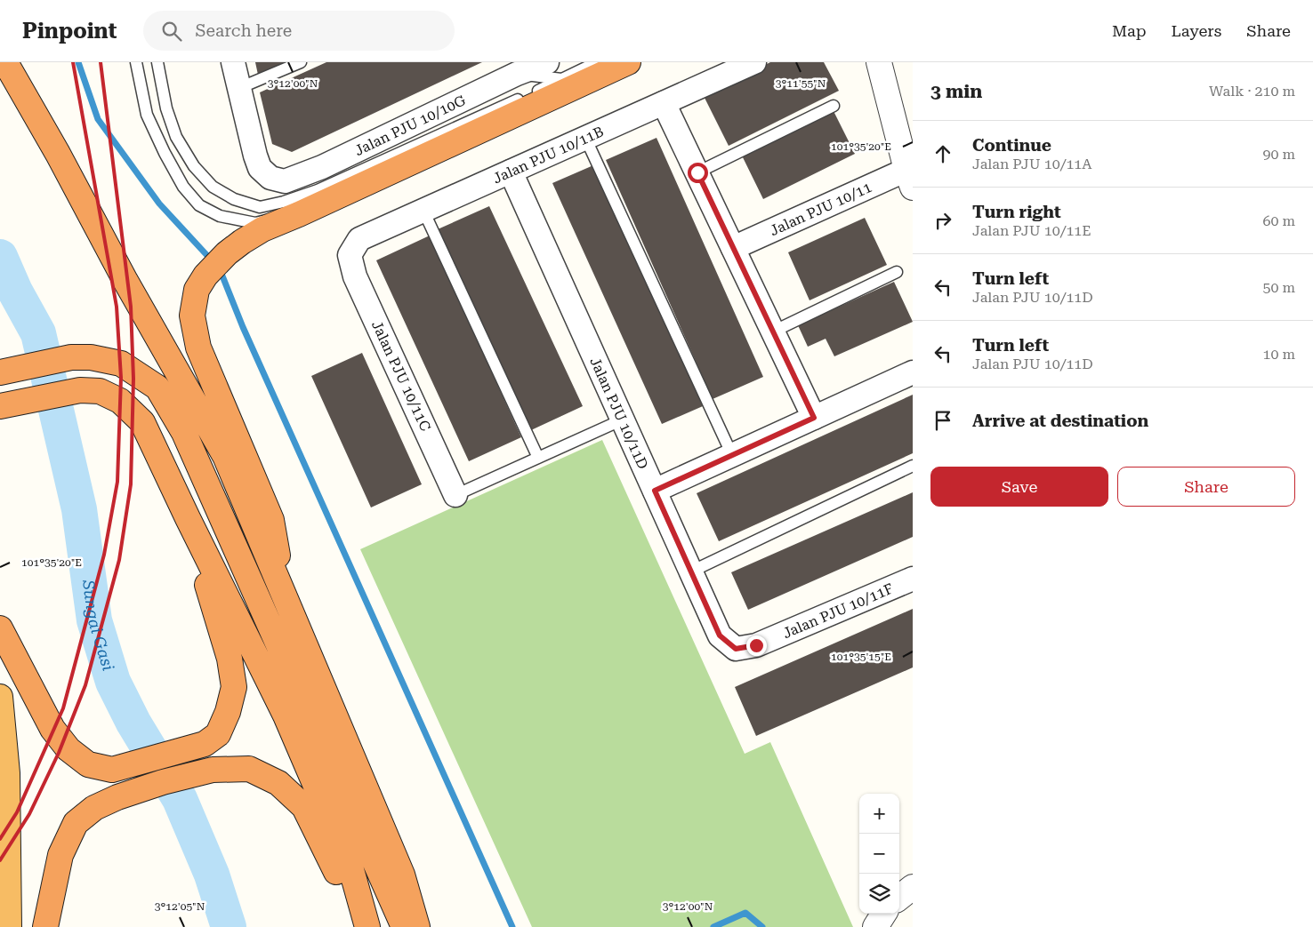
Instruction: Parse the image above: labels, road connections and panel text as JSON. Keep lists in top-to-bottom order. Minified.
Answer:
{"streets":{"street":["Jalan PJU 10/10G","Jalan PJU 10/11B","Jalan PJU 10/11","Jalan PJU 10/11C","Jalan PJU 10/11D","Jalan PJU 10/11F"]},"crossings":[["Jalan PJU 10/11B","Jalan PJU 10/11C"],["Jalan PJU 10/11B","Jalan PJU 10/11D"],["Jalan PJU 10/11D","Jalan PJU 10/11F"]],"water":["Sungai Gasi"],"page":{"header":"Pinpoint","search":"Search here","nav":["Map","Layers","Share"],"heading":["3 min","Walk · 210 m"],"list":[["Continue","Jalan PJU 10/11A","90 m"],["Turn right","Jalan PJU 10/11E","60 m"],["Turn left","Jalan PJU 10/11D","50 m"],["Turn left","Jalan PJU 10/11D","10 m"],"Arrive at destination"],"buttons":["Save","Share"],"map_buttons":["+","−"]},"coordinates":["3°12'00\"N","3°11'55\"N","101°35'20\"E","101°35'15\"E","3°12'05\"N"]}
